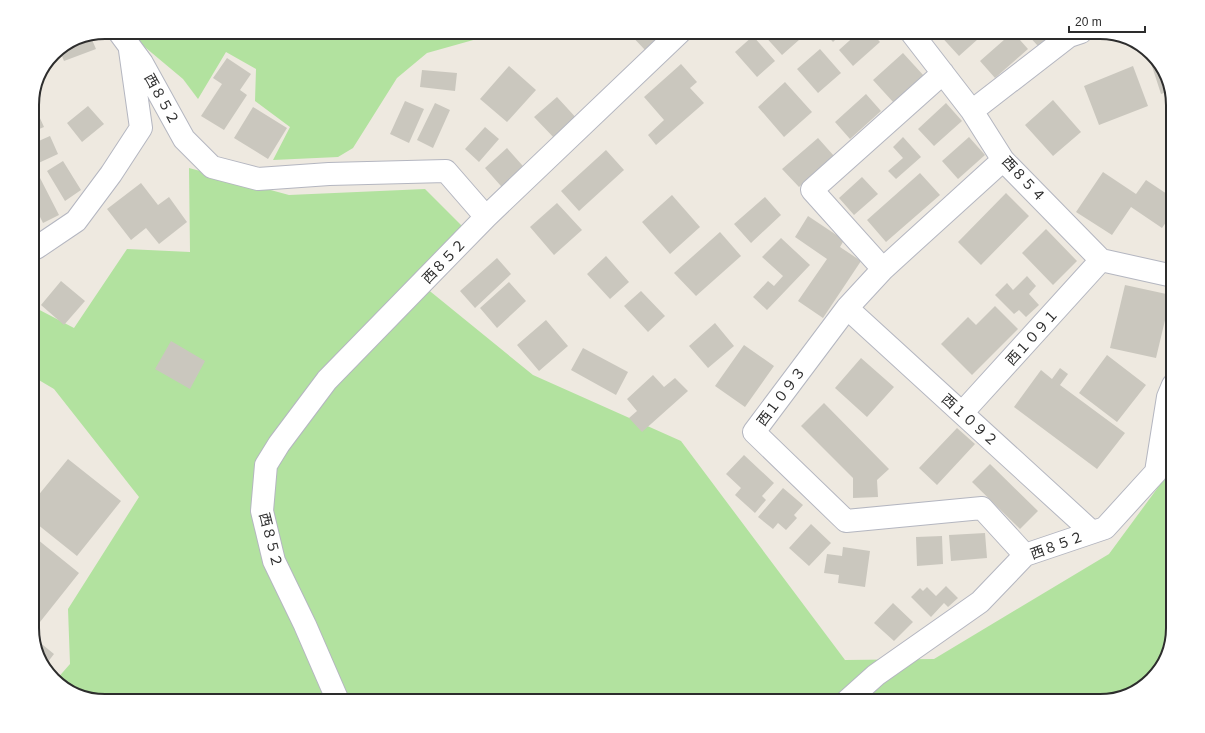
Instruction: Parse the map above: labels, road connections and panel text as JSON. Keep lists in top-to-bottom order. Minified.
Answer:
{"streets":{"street":["西８５２","西８５４","西１０９１","西１０９３","西１０９２"]},"crossings":[["西８５２","西１０９３"],["西８５２","西１０９２"],["西８５４","西１０９１"],["西８５４","西１０９３"],["西１０９１","西１０９２"],["西１０９３","西１０９２"]],"scale_bar":"20 m"}
